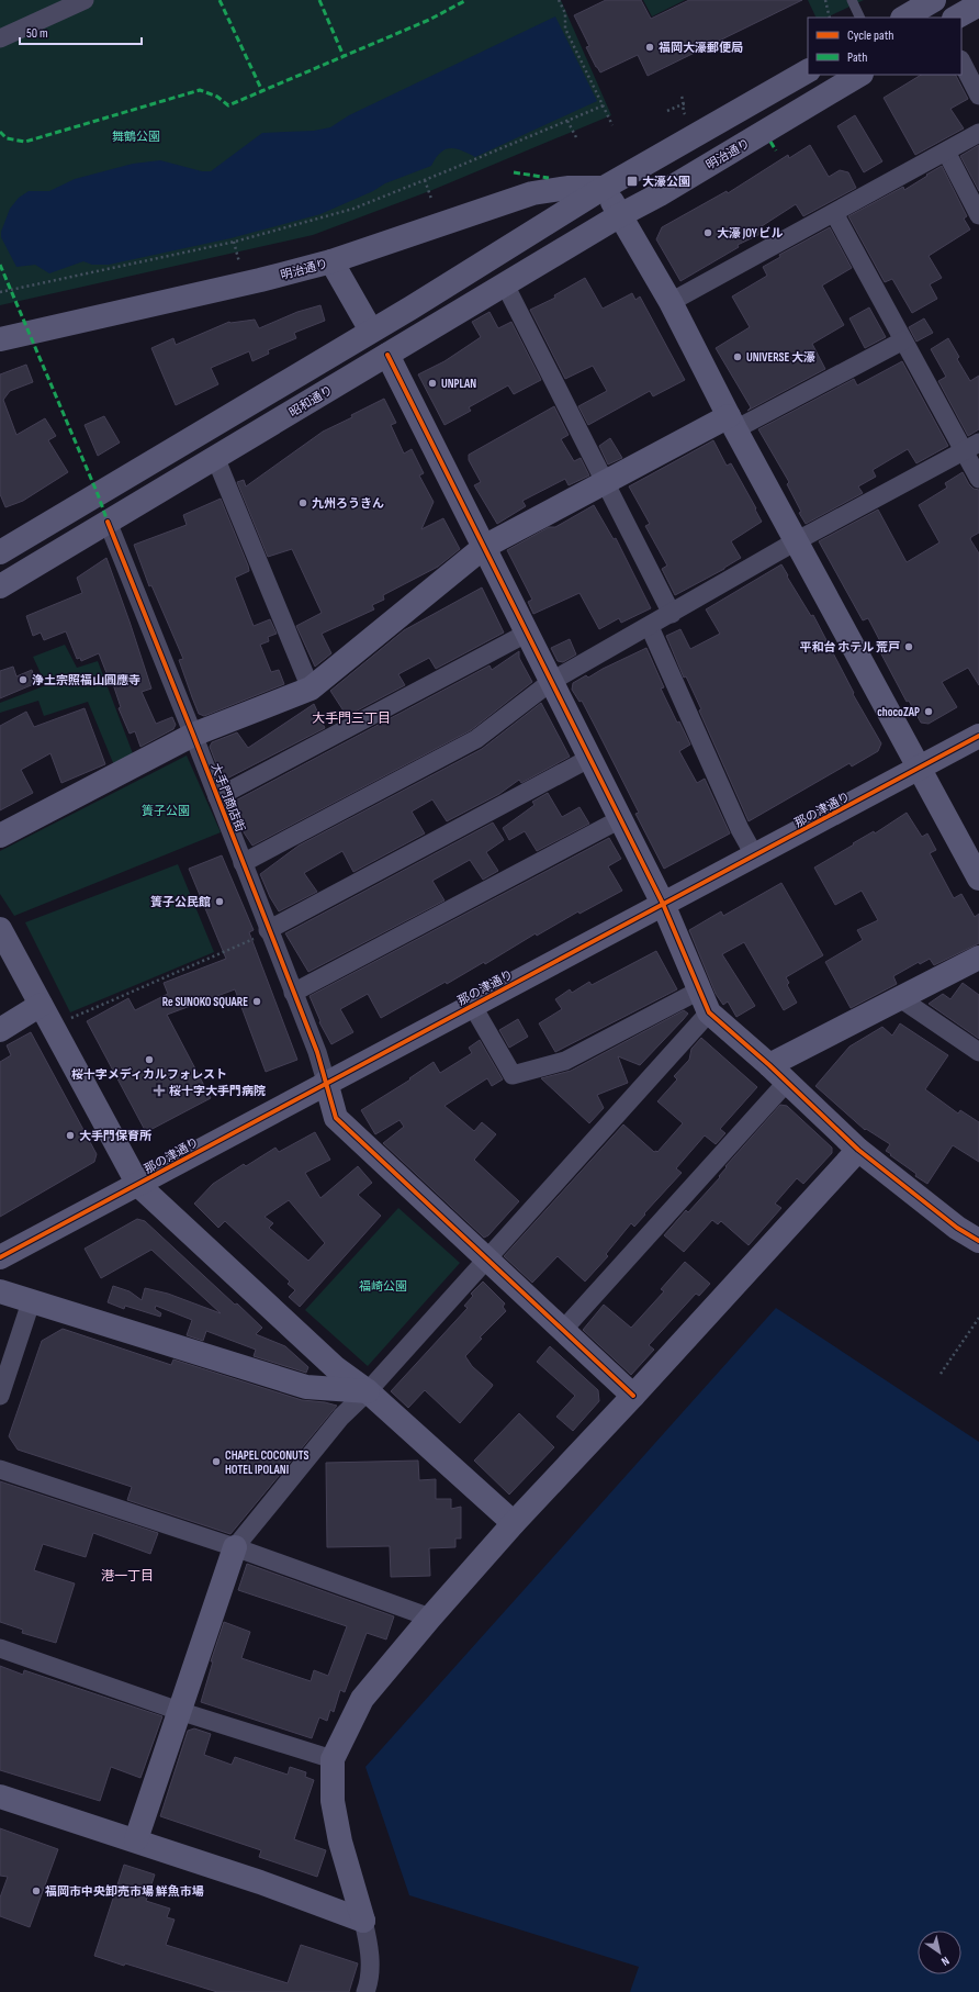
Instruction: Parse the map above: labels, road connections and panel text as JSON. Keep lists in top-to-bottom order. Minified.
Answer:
{"streets":{"street":["明治通り","昭和通り","大手門商店街","那の津通り"]},"crossings":[["明治通り","昭和通り"],["昭和通り","大手門商店街"],["大手門商店街","那の津通り"]],"districts":["大手門三丁目","港一丁目"],"parks":["舞鶴公園","簀子公園","福崎公園"],"places":{"other":["福岡大濠郵便局","大濠 JOY ビル","UNIVERSE 大濠","UNPLAN","九州ろうきん","平和台 ホテル 荒戸","浄土宗照福山圓應寺","chocoZAP","簀子公民館","Re SUNOKO SQUARE","桜十字メディカルフォレスト","大手門保育所","CHAPEL COCONUTS HOTEL IPOLANI","福岡市中央卸売市場 鮮魚市場"],"transit":["大濠公園"],"health":["桜十字大手門病院"]},"legend":["Cycle path","Path"],"scale_bar":"50 m","north":"bottom right"}
